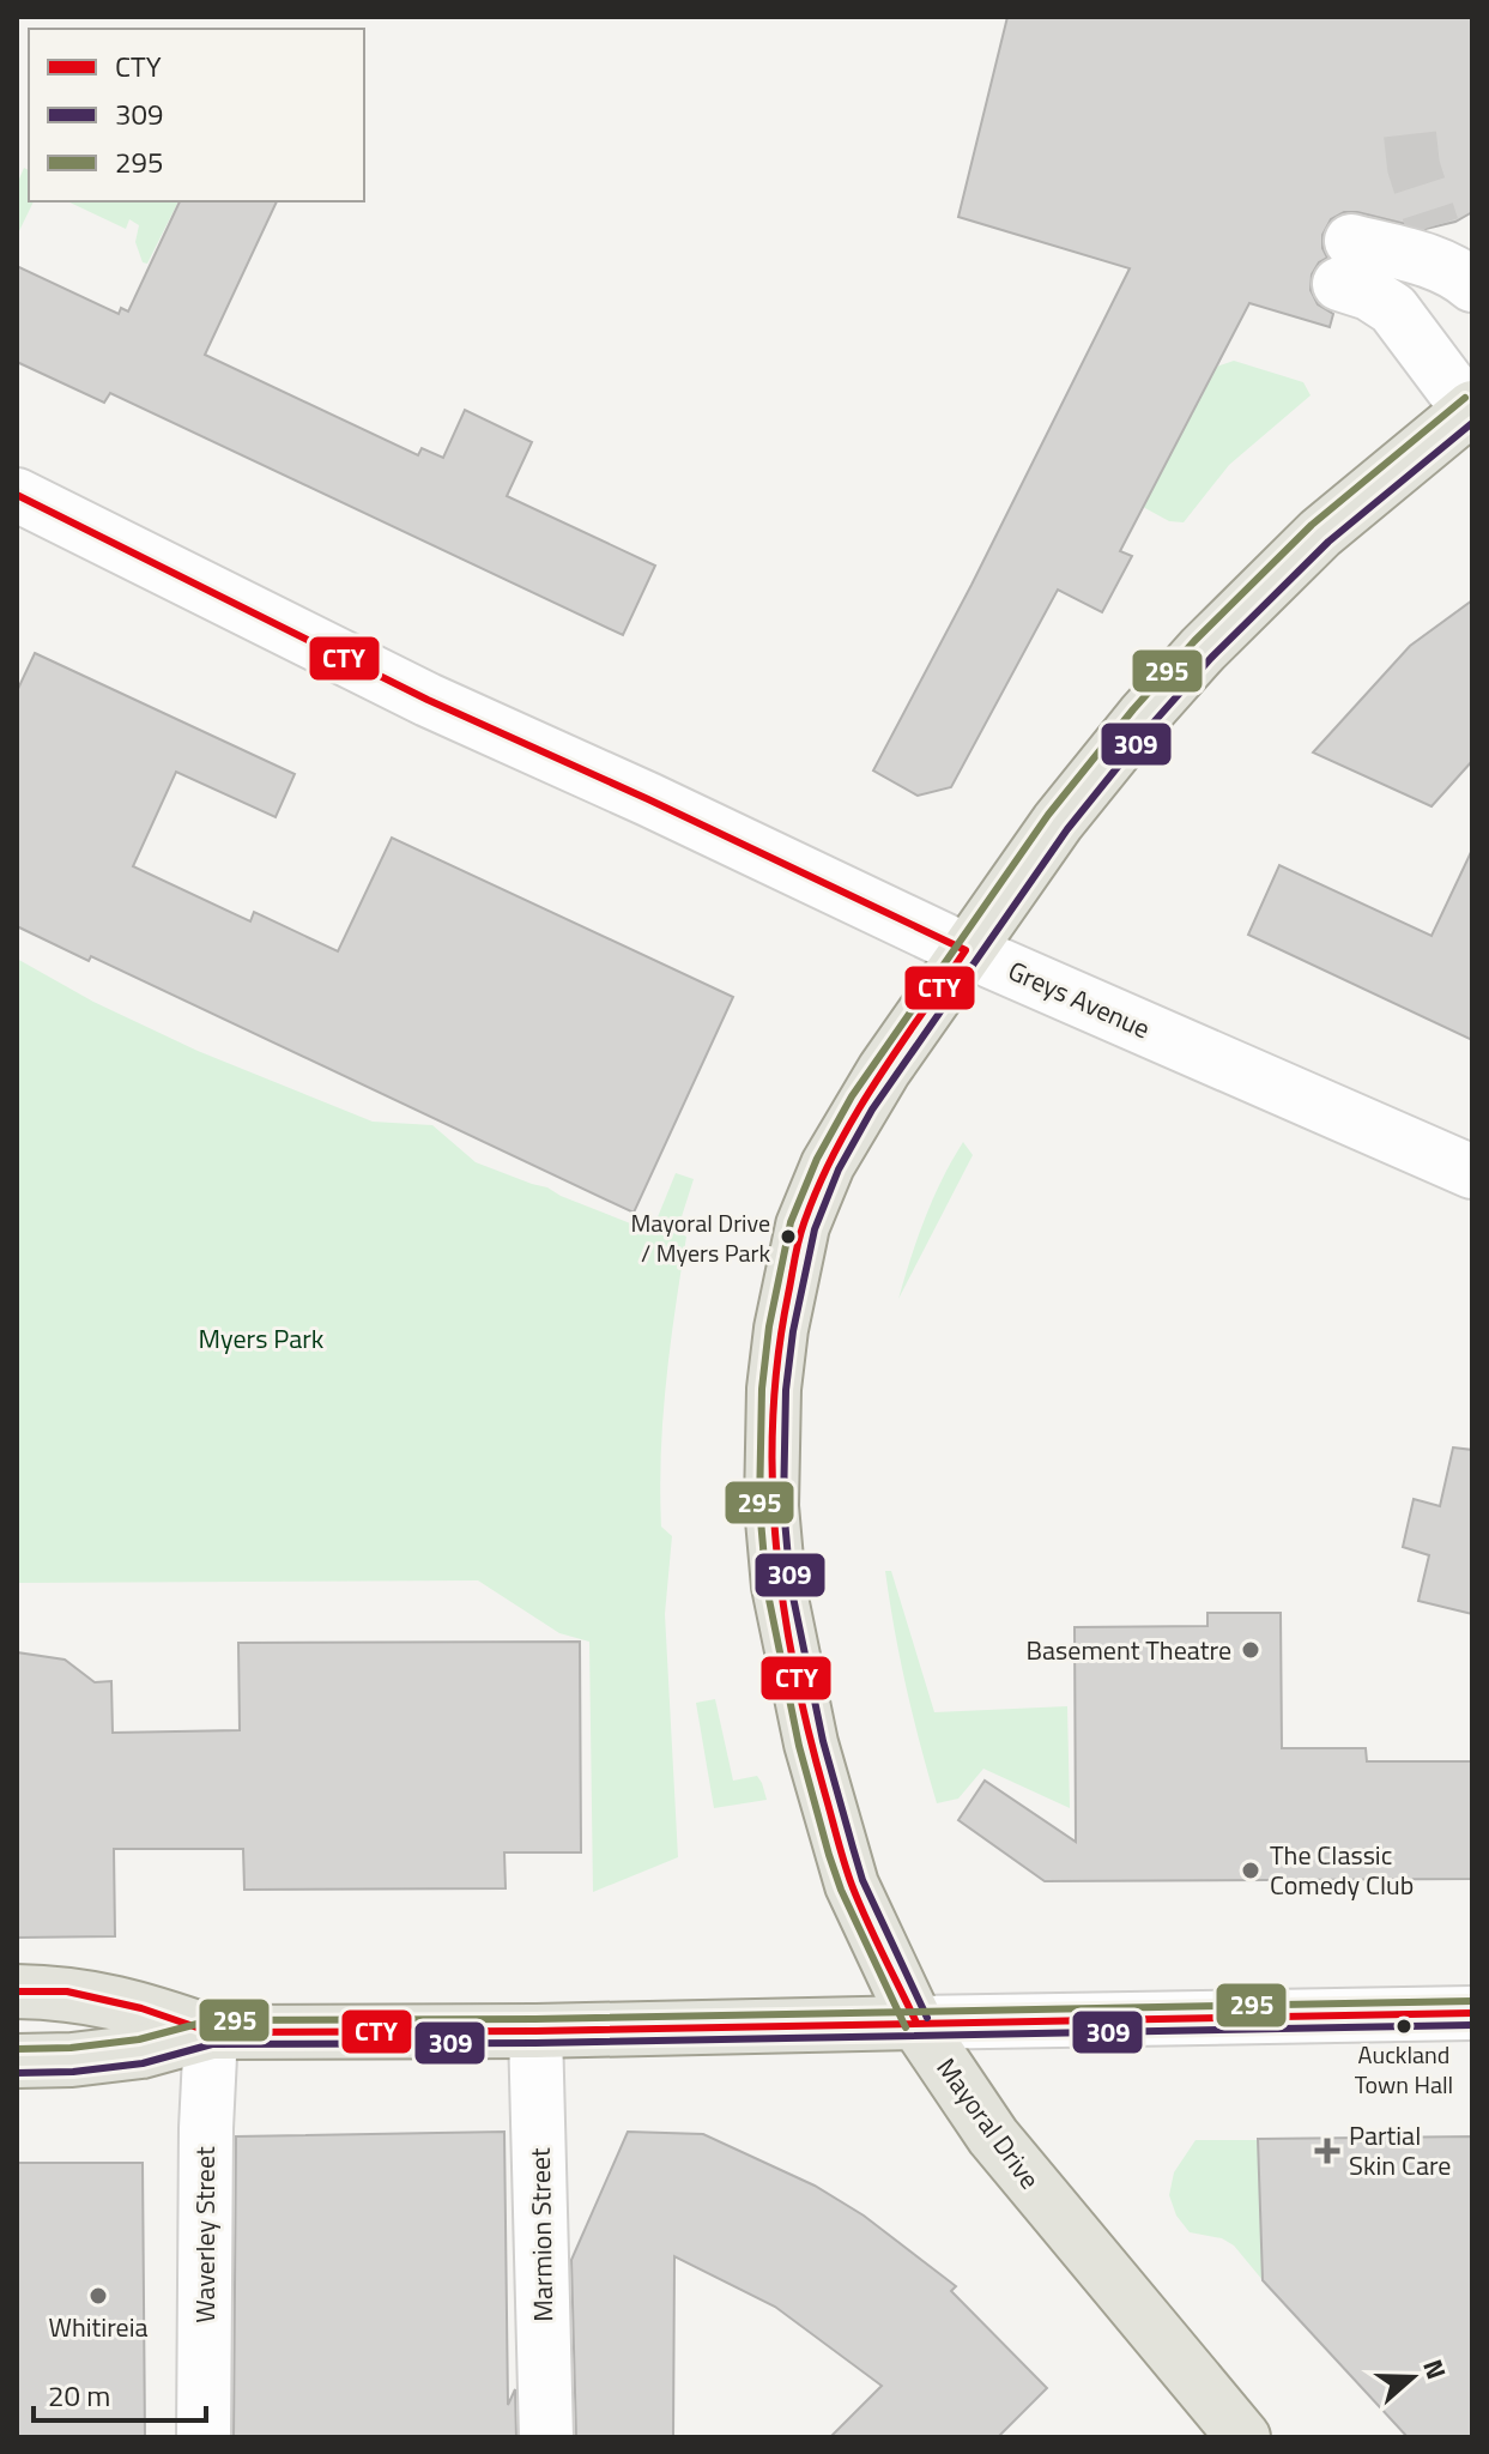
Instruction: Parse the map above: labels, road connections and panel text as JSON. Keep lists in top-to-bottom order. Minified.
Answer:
{"streets":{"main road":["Mayoral Drive"],"street":["Greys Avenue","Waverley Street","Marmion Street"]},"crossings":[["Greys Avenue","Mayoral Drive"]],"parks":["Myers Park"],"places":{"other":["Mayoral Drive / Myers Park","Basement Theatre","The Classic Comedy Club","Auckland Town Hall","Whitireia"],"health":["Partial Skin Care"]},"lines":["transit line 295","transit line 309","transit line CTY"],"legend":["CTY","309","295"],"scale_bar":"20 m","north":"right"}
